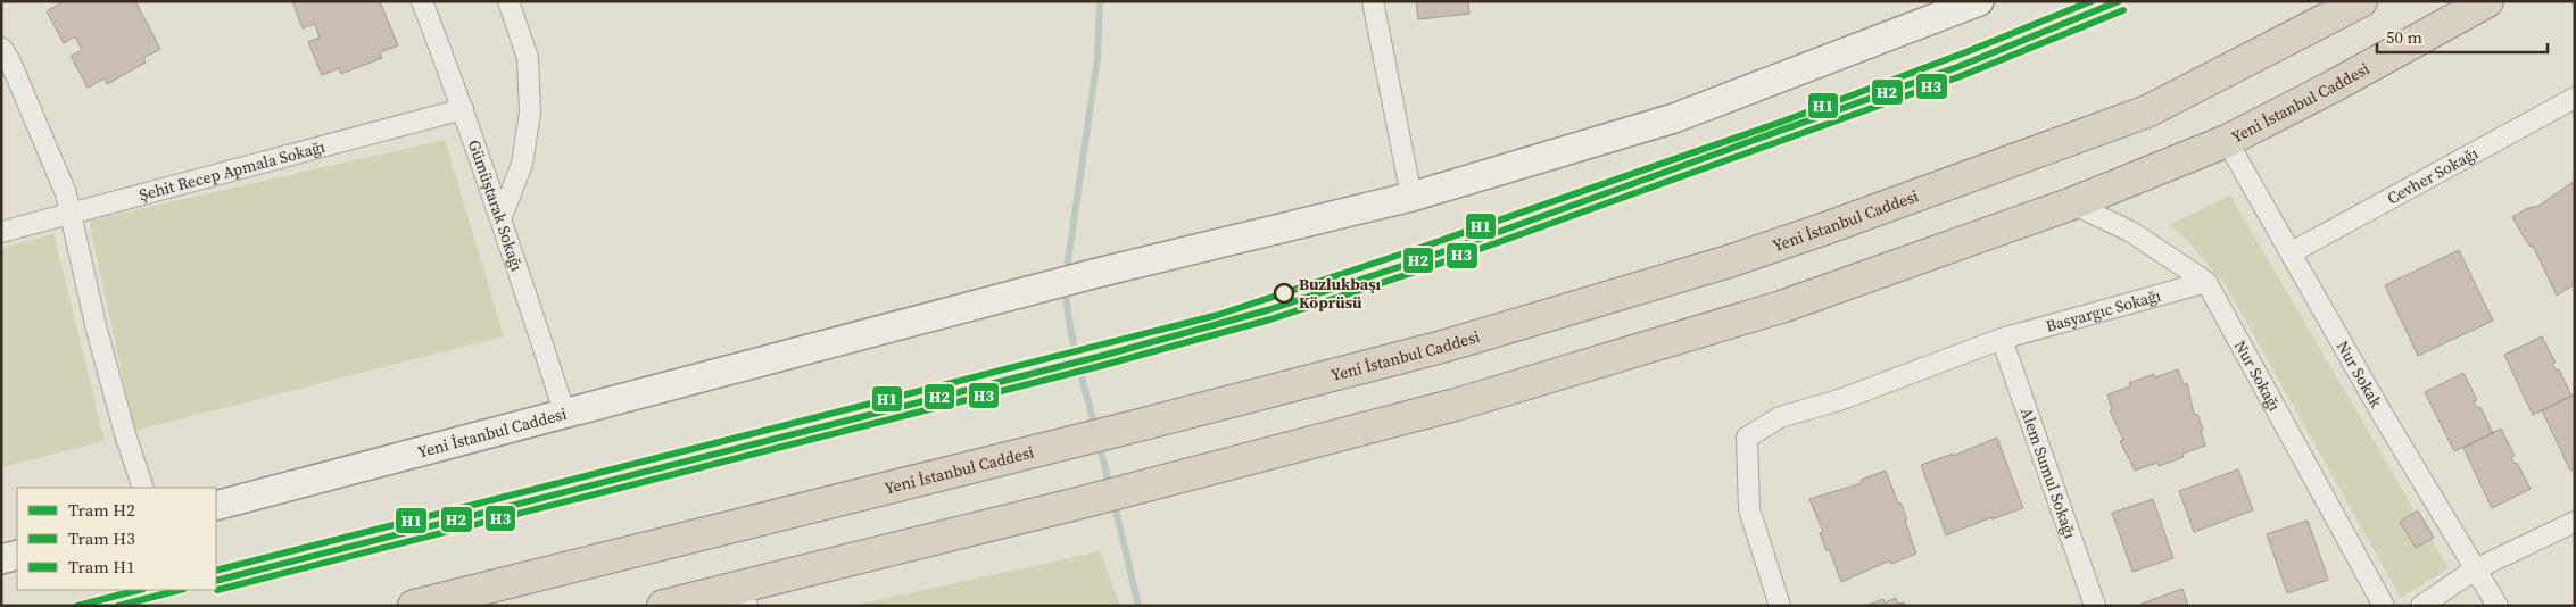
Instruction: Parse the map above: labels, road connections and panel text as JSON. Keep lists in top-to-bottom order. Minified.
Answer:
{"streets":{"highway":["Yeni İstanbul Caddesi"],"street":["Şehit Recep Apmala Sokağı","Cevher Sokağı","Gümüştarak Sokağı","Basyargıc Sokağı","Nur Sokak","Nur Sokağı","Alem Sumul Sokağı"]},"crossings":[["Yeni İstanbul Caddesi","Gümüştarak Sokağı"],["Yeni İstanbul Caddesi","Nur Sokak"],["Yeni İstanbul Caddesi","Nur Sokağı"],["Şehit Recep Apmala Sokağı","Gümüştarak Sokağı"],["Cevher Sokağı","Nur Sokak"],["Basyargıc Sokağı","Nur Sokağı"],["Basyargıc Sokağı","Alem Sumul Sokağı"]],"places":["Buzlukbaşı Köprüsü"],"lines":["tram line H2","tram line H1","tram line H3"],"legend":["Tram H2","Tram H3","Tram H1"],"scale_bar":"50 m"}
